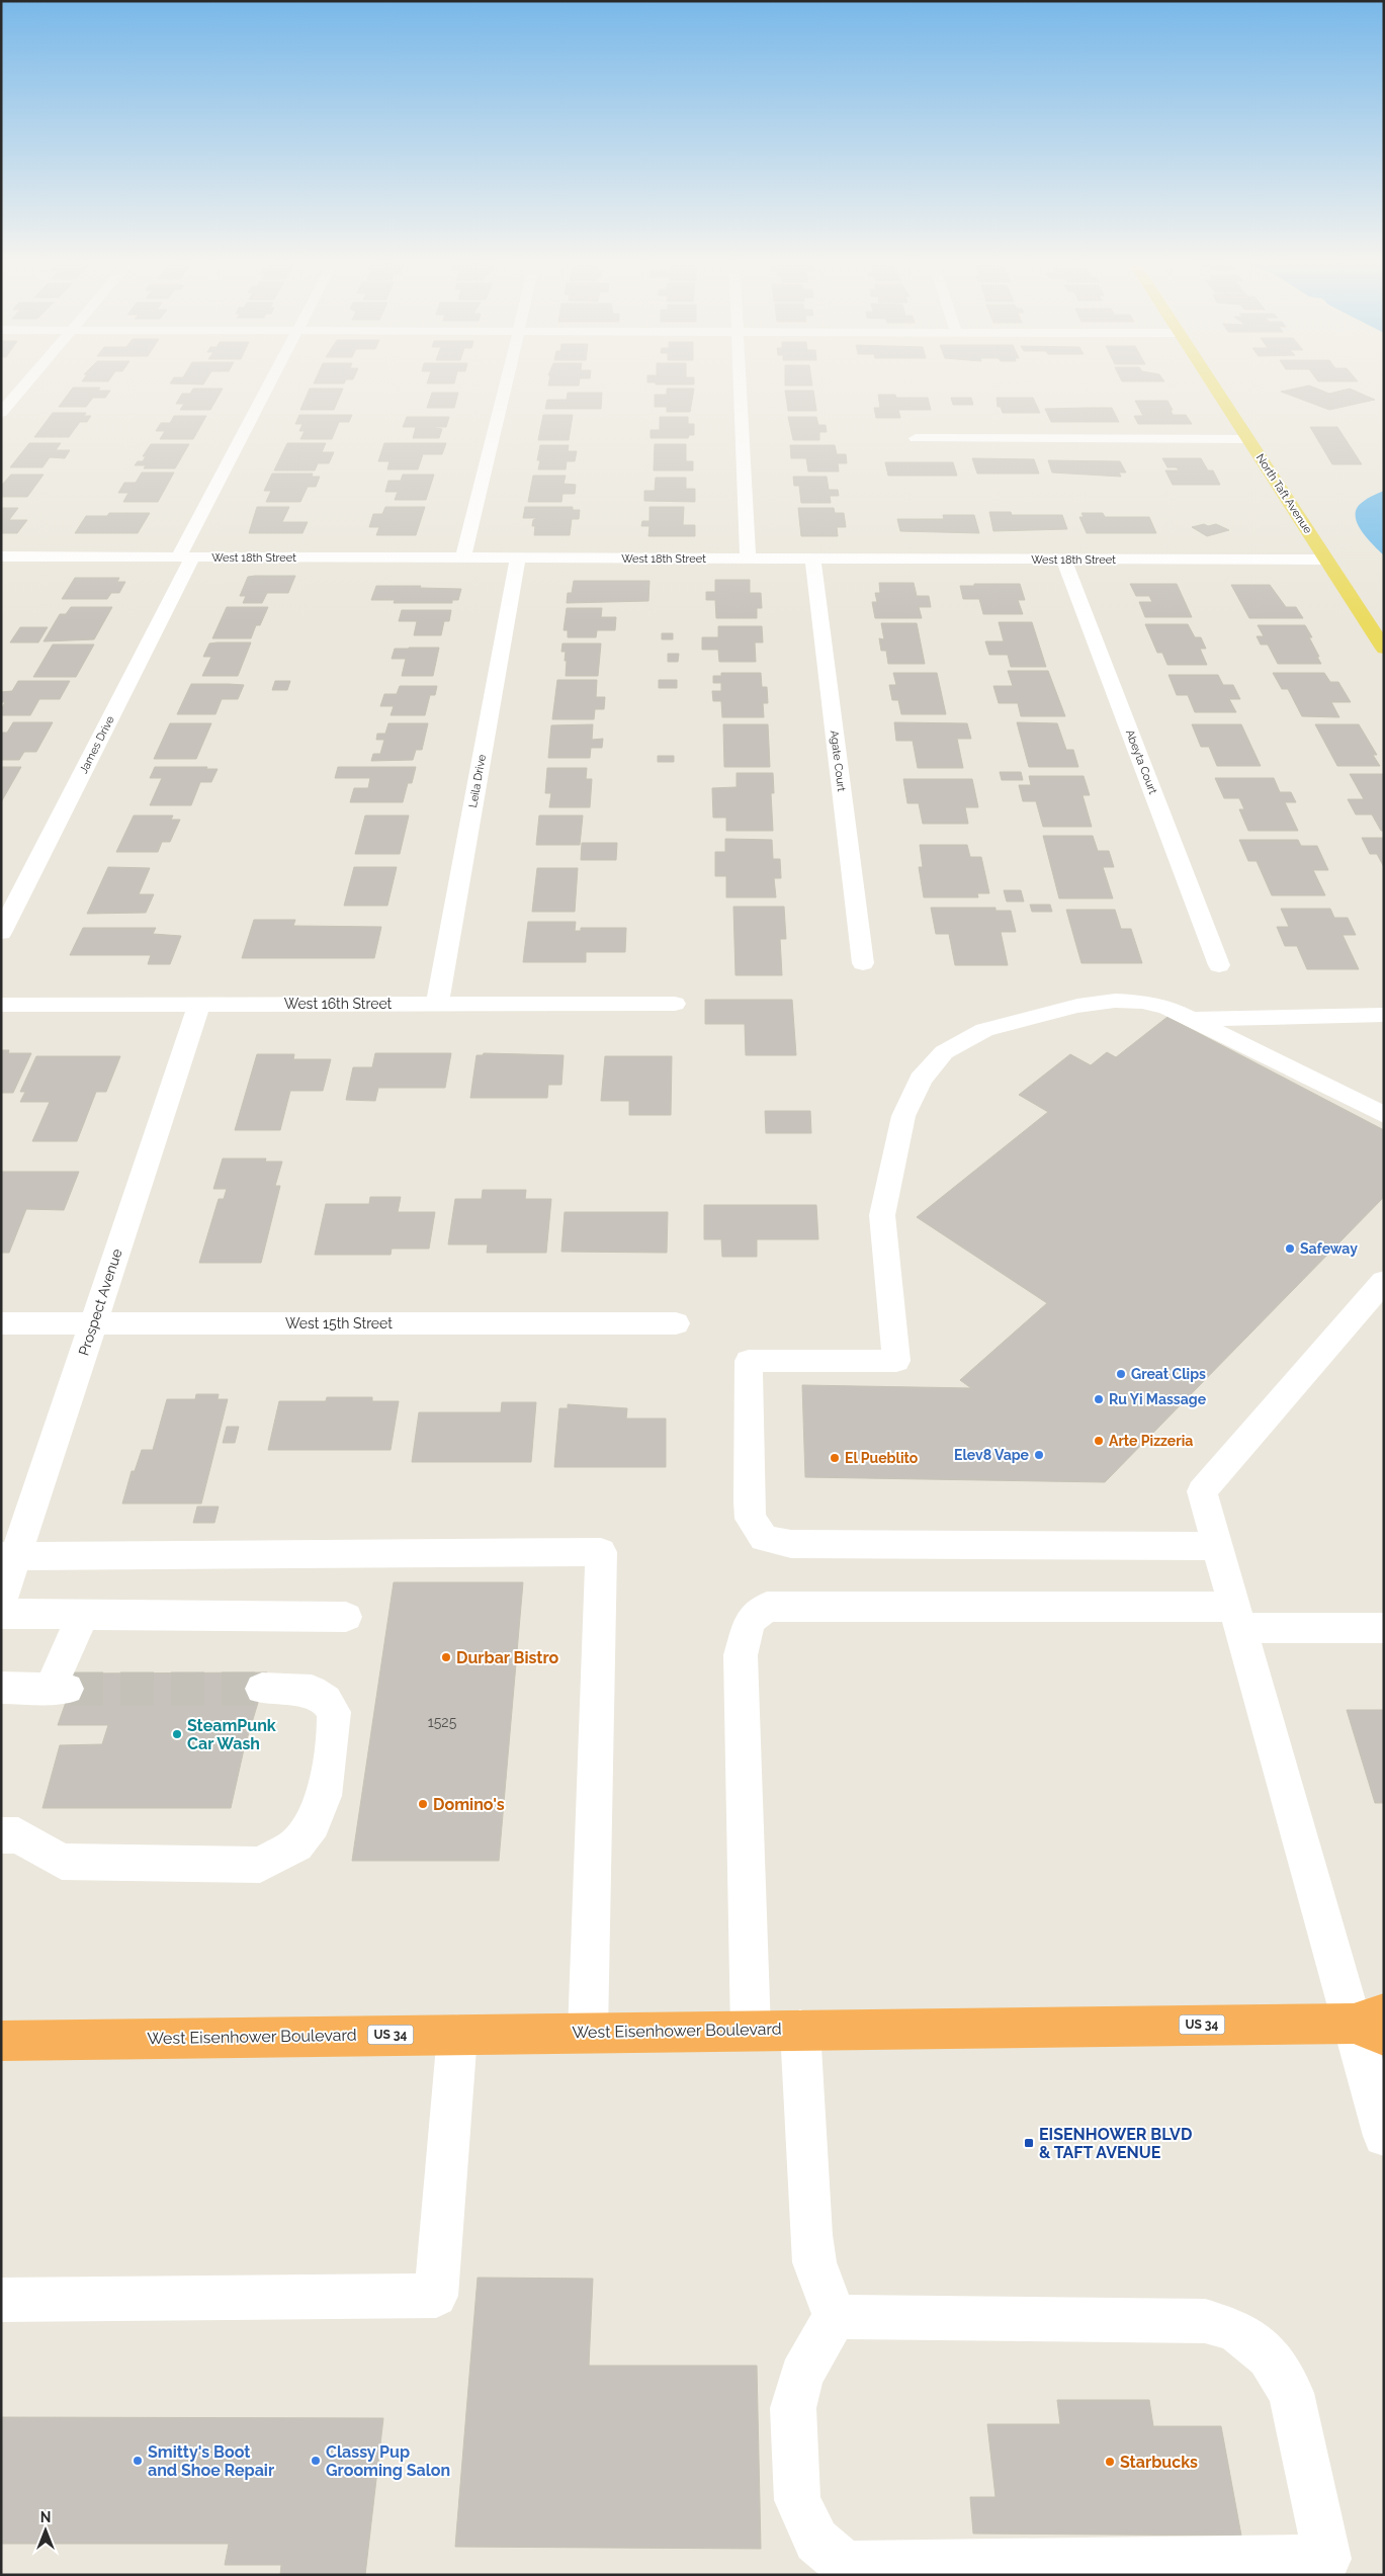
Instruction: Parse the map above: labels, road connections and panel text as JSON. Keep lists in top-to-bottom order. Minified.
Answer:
{"streets":{"highway":["US 34","West Eisenhower Boulevard"],"main road":["North Taft Avenue"],"street":["West 18th Street","James Drive","Agate Court","Abeyta Court","Leila Drive","West 16th Street","Prospect Avenue","West 15th Street"]},"crossings":[["North Taft Avenue","West 18th Street"],["West 18th Street","James Drive"],["West 18th Street","Agate Court"],["West 18th Street","Abeyta Court"],["West 18th Street","Leila Drive"],["Leila Drive","West 16th Street"],["West 16th Street","Prospect Avenue"],["Prospect Avenue","West 15th Street"]],"places":{"other":["Safeway","Great Clips","Ru Yi Massage","Arte Pizzeria","Elev8 Vape","El Pueblito","Durbar Bistro","SteamPunk Car Wash","Domino's","Smitty's Boot and Shoe Repair","Classy Pup Grooming Salon","Starbucks"],"transit":["EISENHOWER BLVD & TAFT AVENUE"]},"house_numbers":["1525"],"north":"top"}
